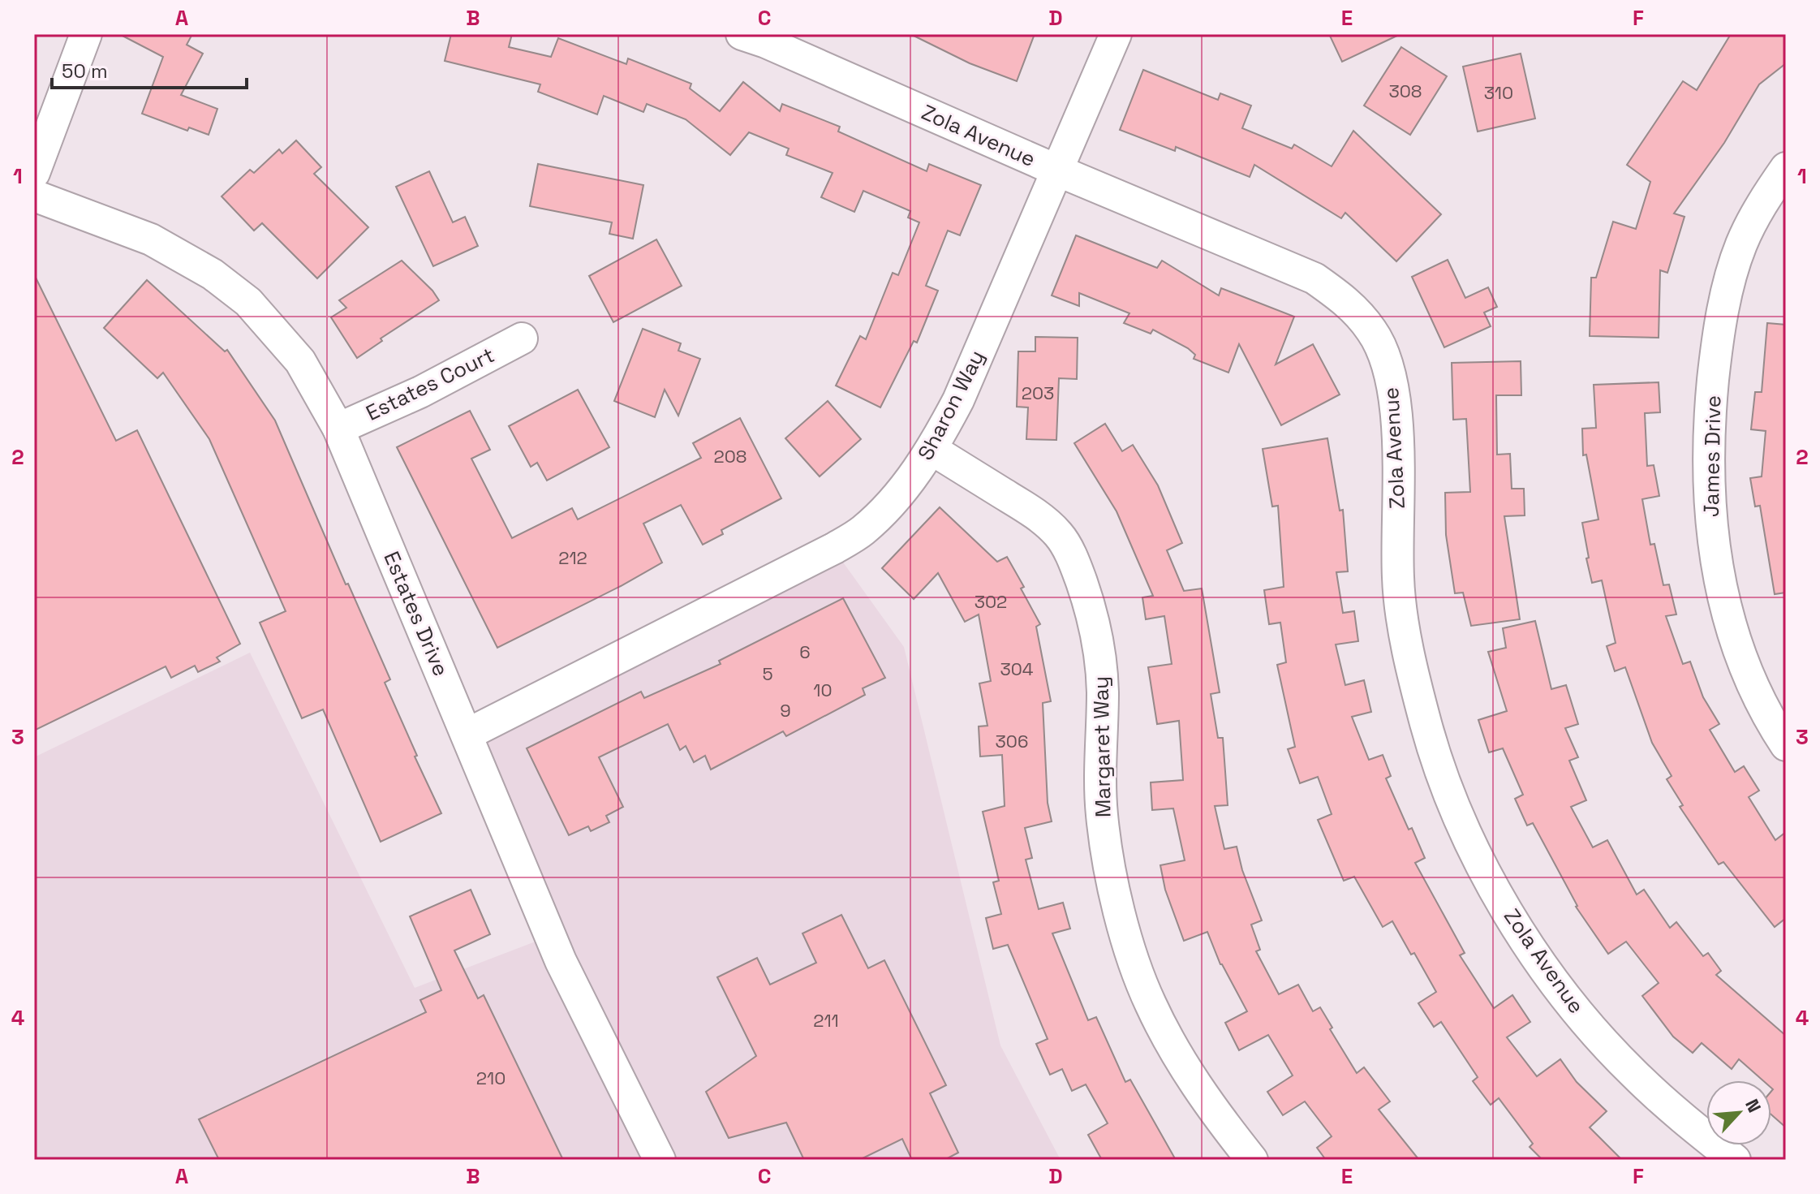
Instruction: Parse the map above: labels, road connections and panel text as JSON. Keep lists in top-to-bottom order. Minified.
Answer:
{"streets":{"street":["Zola Avenue","Estates Court","Sharon Way","James Drive","Estates Drive","Margaret Way"]},"crossings":[["Zola Avenue","Sharon Way"],["Estates Court","Estates Drive"],["Sharon Way","Estates Drive"],["Sharon Way","Margaret Way"]],"house_numbers":["308","310","203","208","212","302","6","304","5","10","9","306","211","210"],"scale_bar":"50 m","north":"top right","grid":{"columns":["A","B","C","D","E","F"],"rows":["1","2","3","4"]}}
